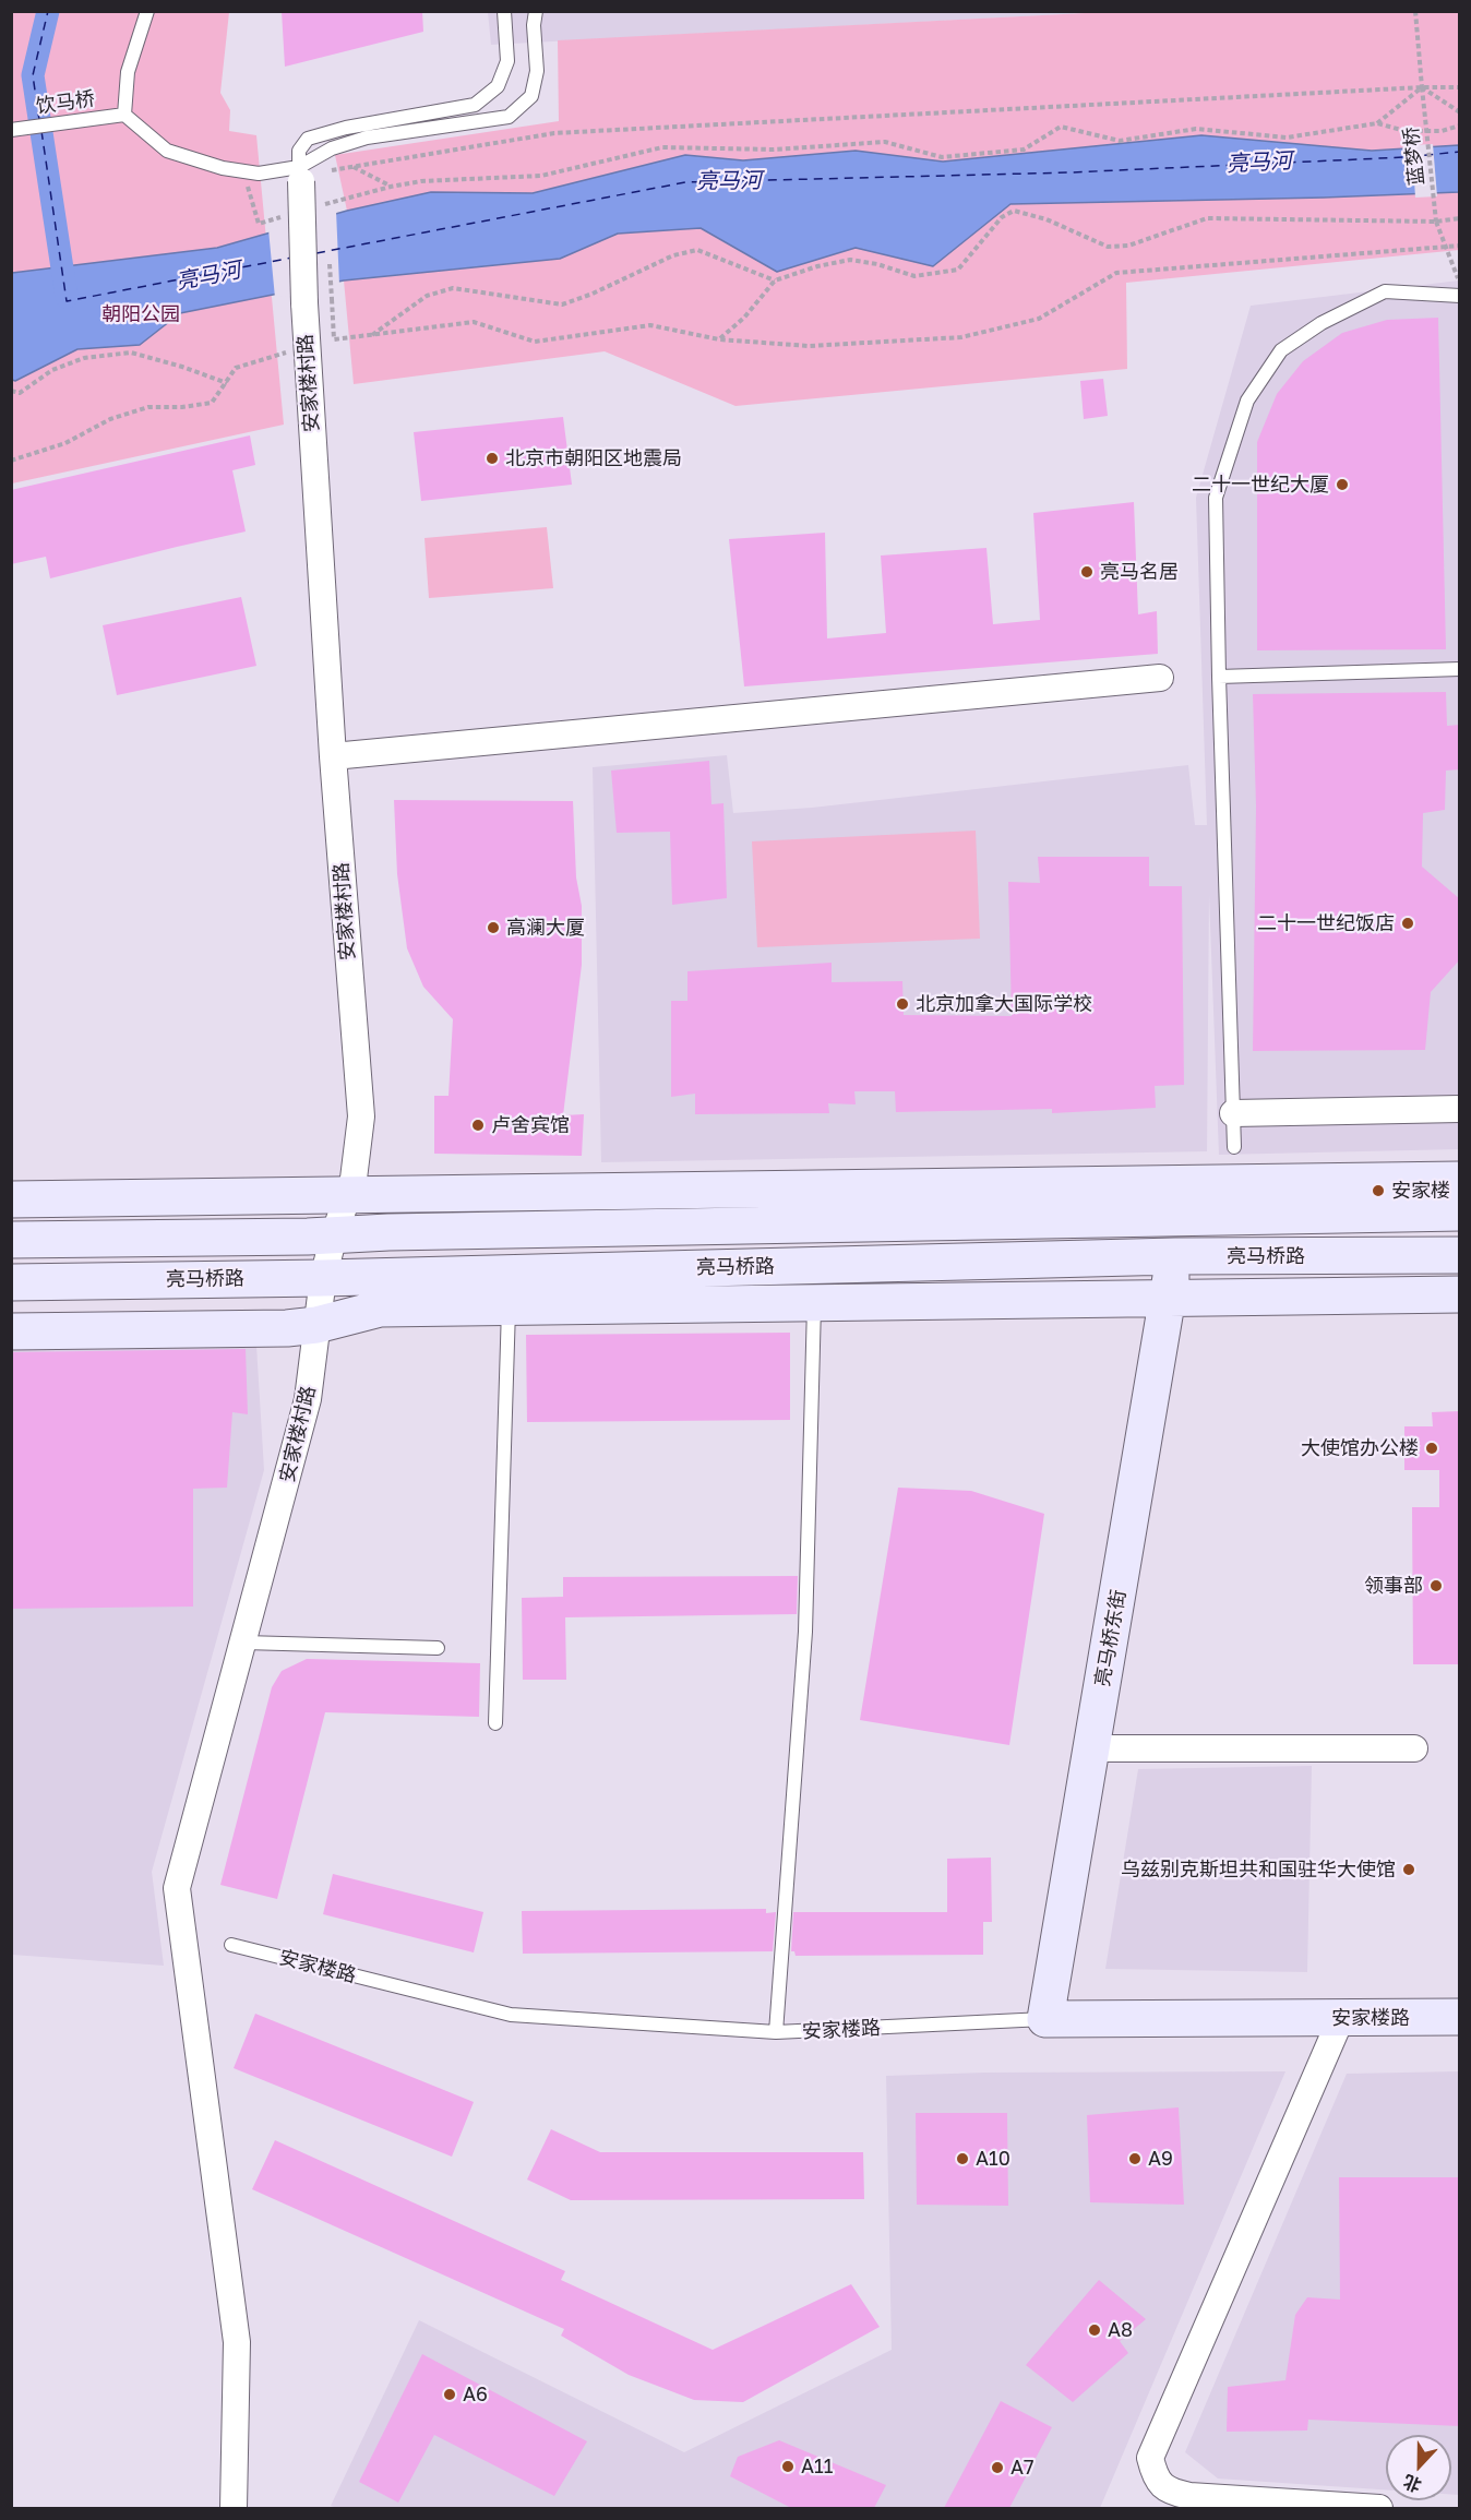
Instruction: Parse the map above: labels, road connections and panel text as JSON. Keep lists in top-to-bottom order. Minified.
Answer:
{"streets":{"street":["安家楼村路","亮马桥路","亮马桥东街","安家楼路"],"lane":["饮马桥"],"path":["蓝梦桥"]},"crossings":[["安家楼村路","亮马桥路"],["亮马桥路","亮马桥东街"],["亮马桥东街","安家楼路"]],"water":["亮马河"],"parks":["朝阳公园"],"places":["北京市朝阳区地震局","二十一世纪大厦","亮马名居","二十一世纪饭店","高澜大厦","北京加拿大国际学校","卢舍宾馆","安家楼","大使馆办公楼","领事部","乌兹别克斯坦共和国驻华大使馆","A10","A9","A8","A6","A11","A7"],"north":"bottom"}
